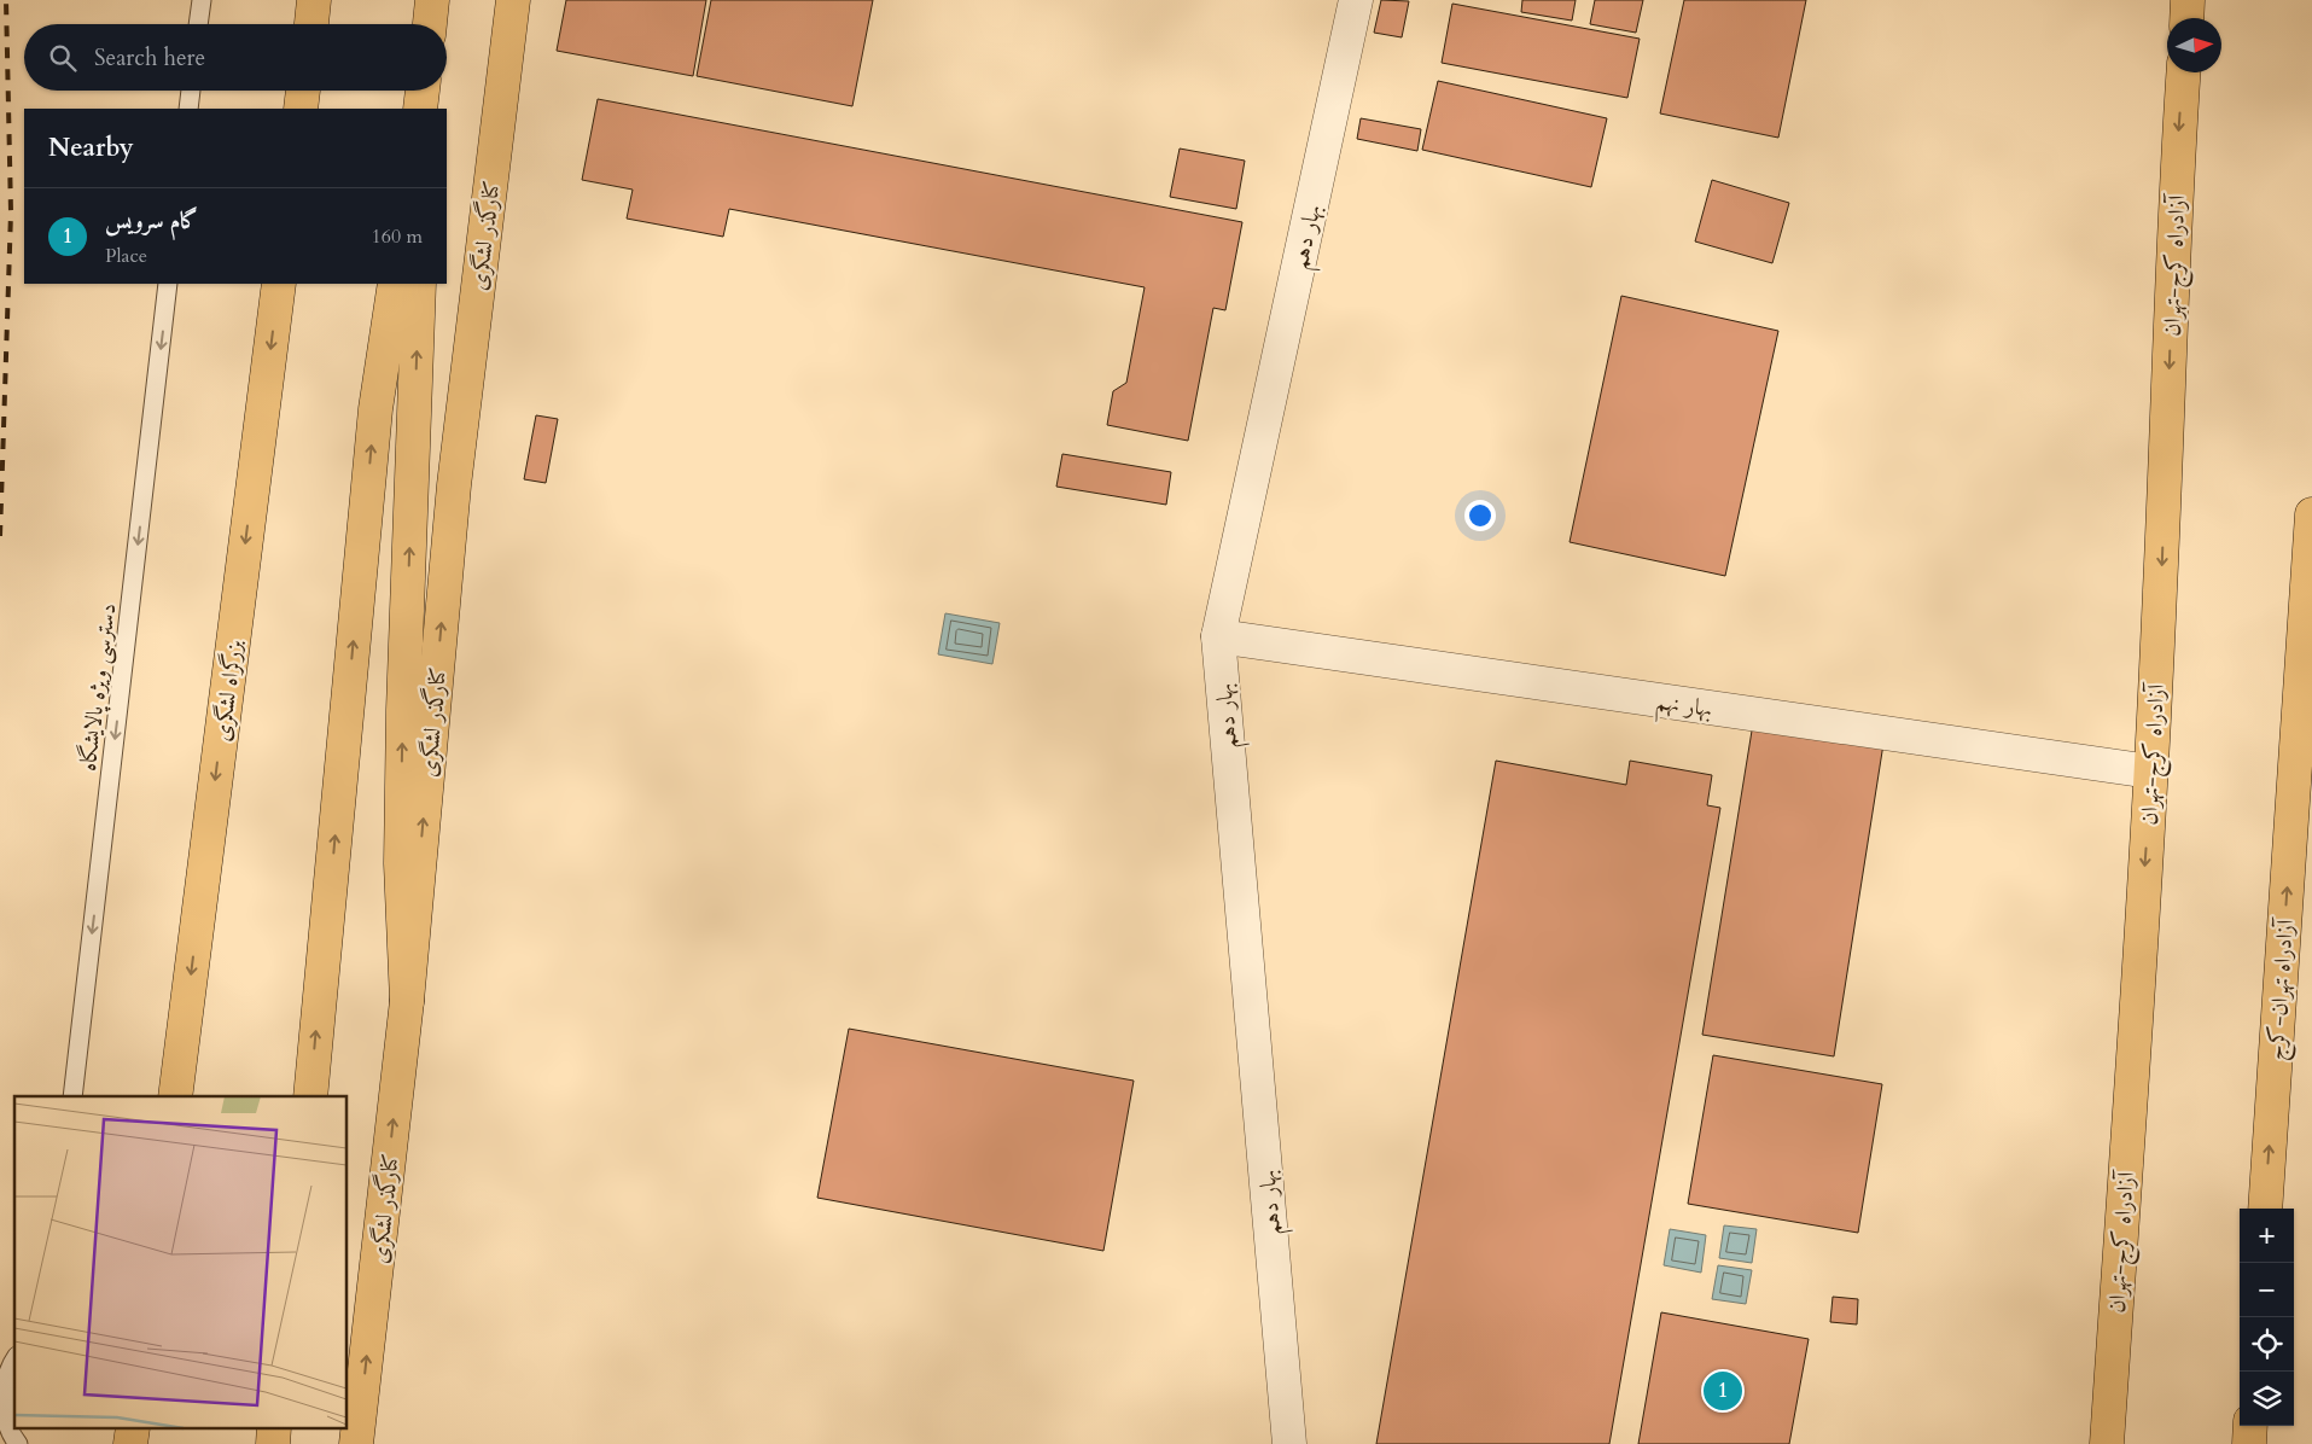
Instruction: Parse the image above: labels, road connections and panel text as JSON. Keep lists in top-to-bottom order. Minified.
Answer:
{"streets":{"main road":["کنارگذر لشگری","آزادراه کرج-تهران","بزرگراه لشگری","آزادراه تهران-کرج"],"street":["بهار دهم","بهار نهم"],"lane":["دسترسی ویژه پالایشگاه"]},"crossings":[["بهار دهم","بهار نهم"],["آزادراه کرج-تهران","بهار نهم"]],"one_way":["آزادراه کرج-تهران","دسترسی ویژه پالایشگاه","آزادراه تهران-کرج"],"north":"right","page":{"search":"Search here","heading":"Nearby","list":[{"mark":"1","name":"گام سرویس","note":"Place","value":"160 m"}],"map_buttons":["+","−"],"pins":"1"}}
